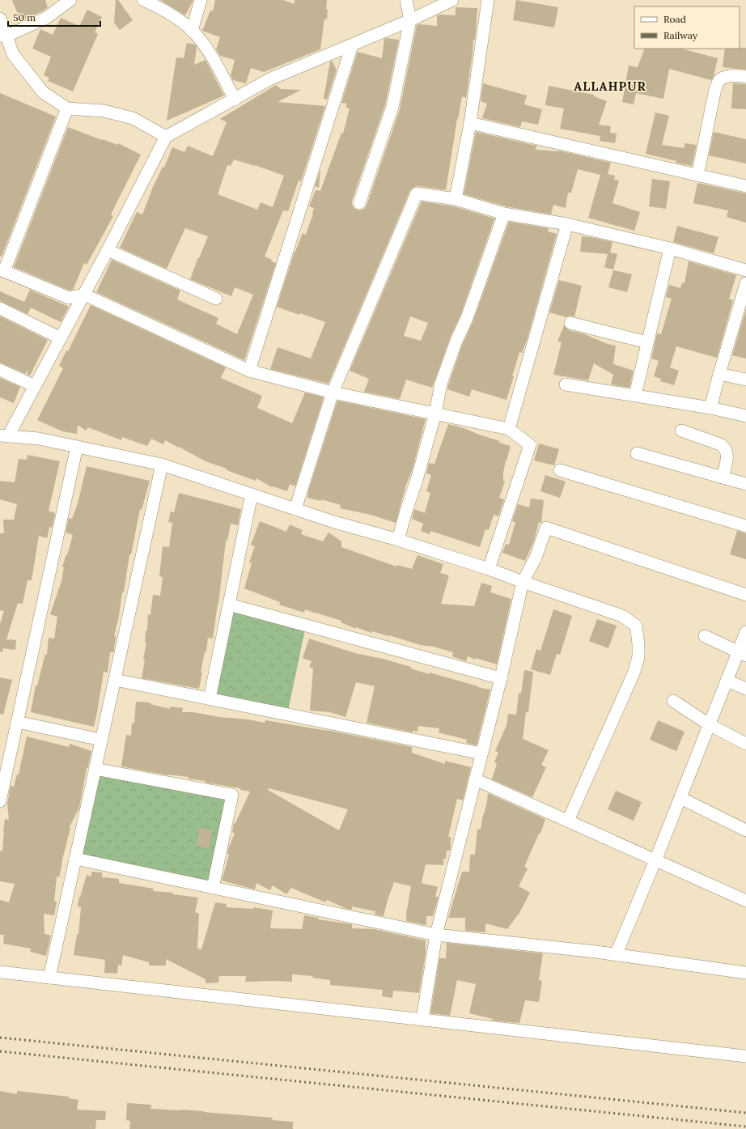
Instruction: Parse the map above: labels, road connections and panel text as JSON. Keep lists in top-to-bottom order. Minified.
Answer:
{"districts":["ALLAHPUR"],"legend":["Road","Railway"],"scale_bar":"50 m"}
